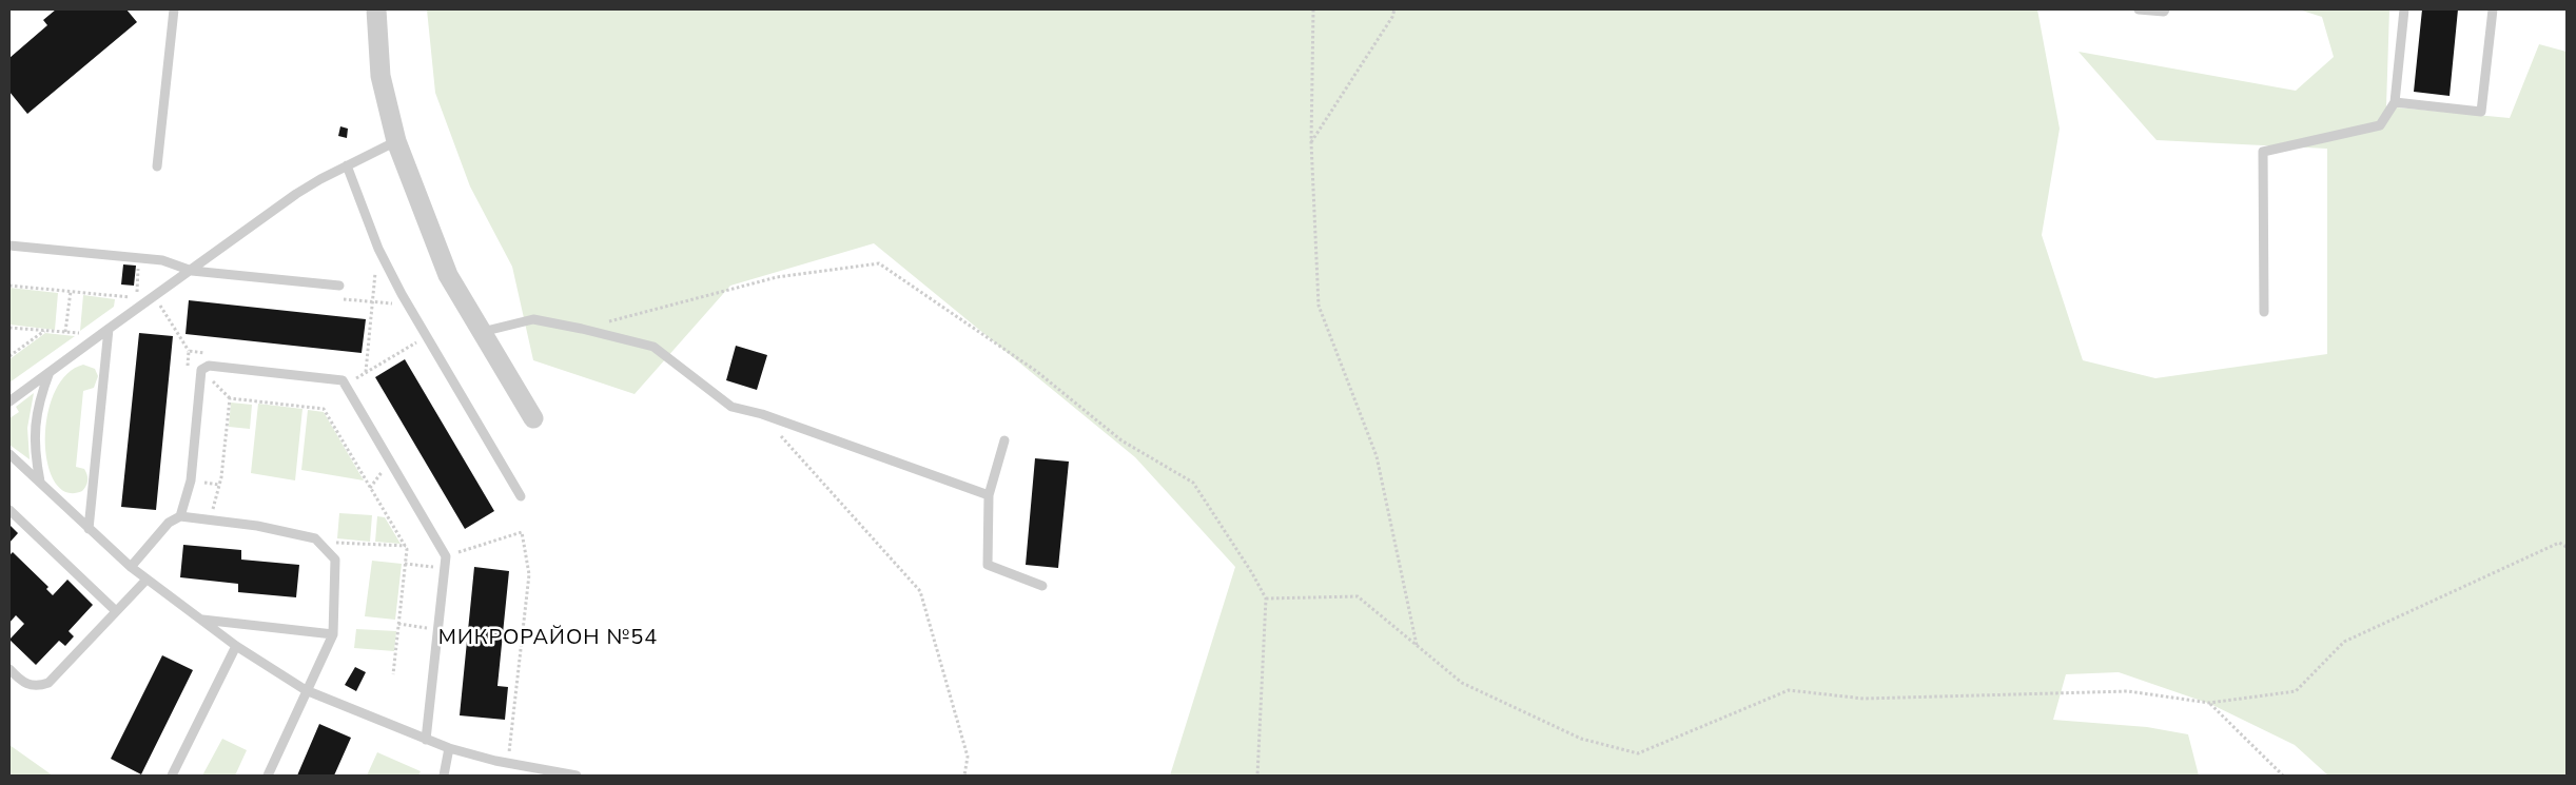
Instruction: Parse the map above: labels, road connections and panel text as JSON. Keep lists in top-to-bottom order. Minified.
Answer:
{"districts":["МИКРОРАЙОН №54"]}
